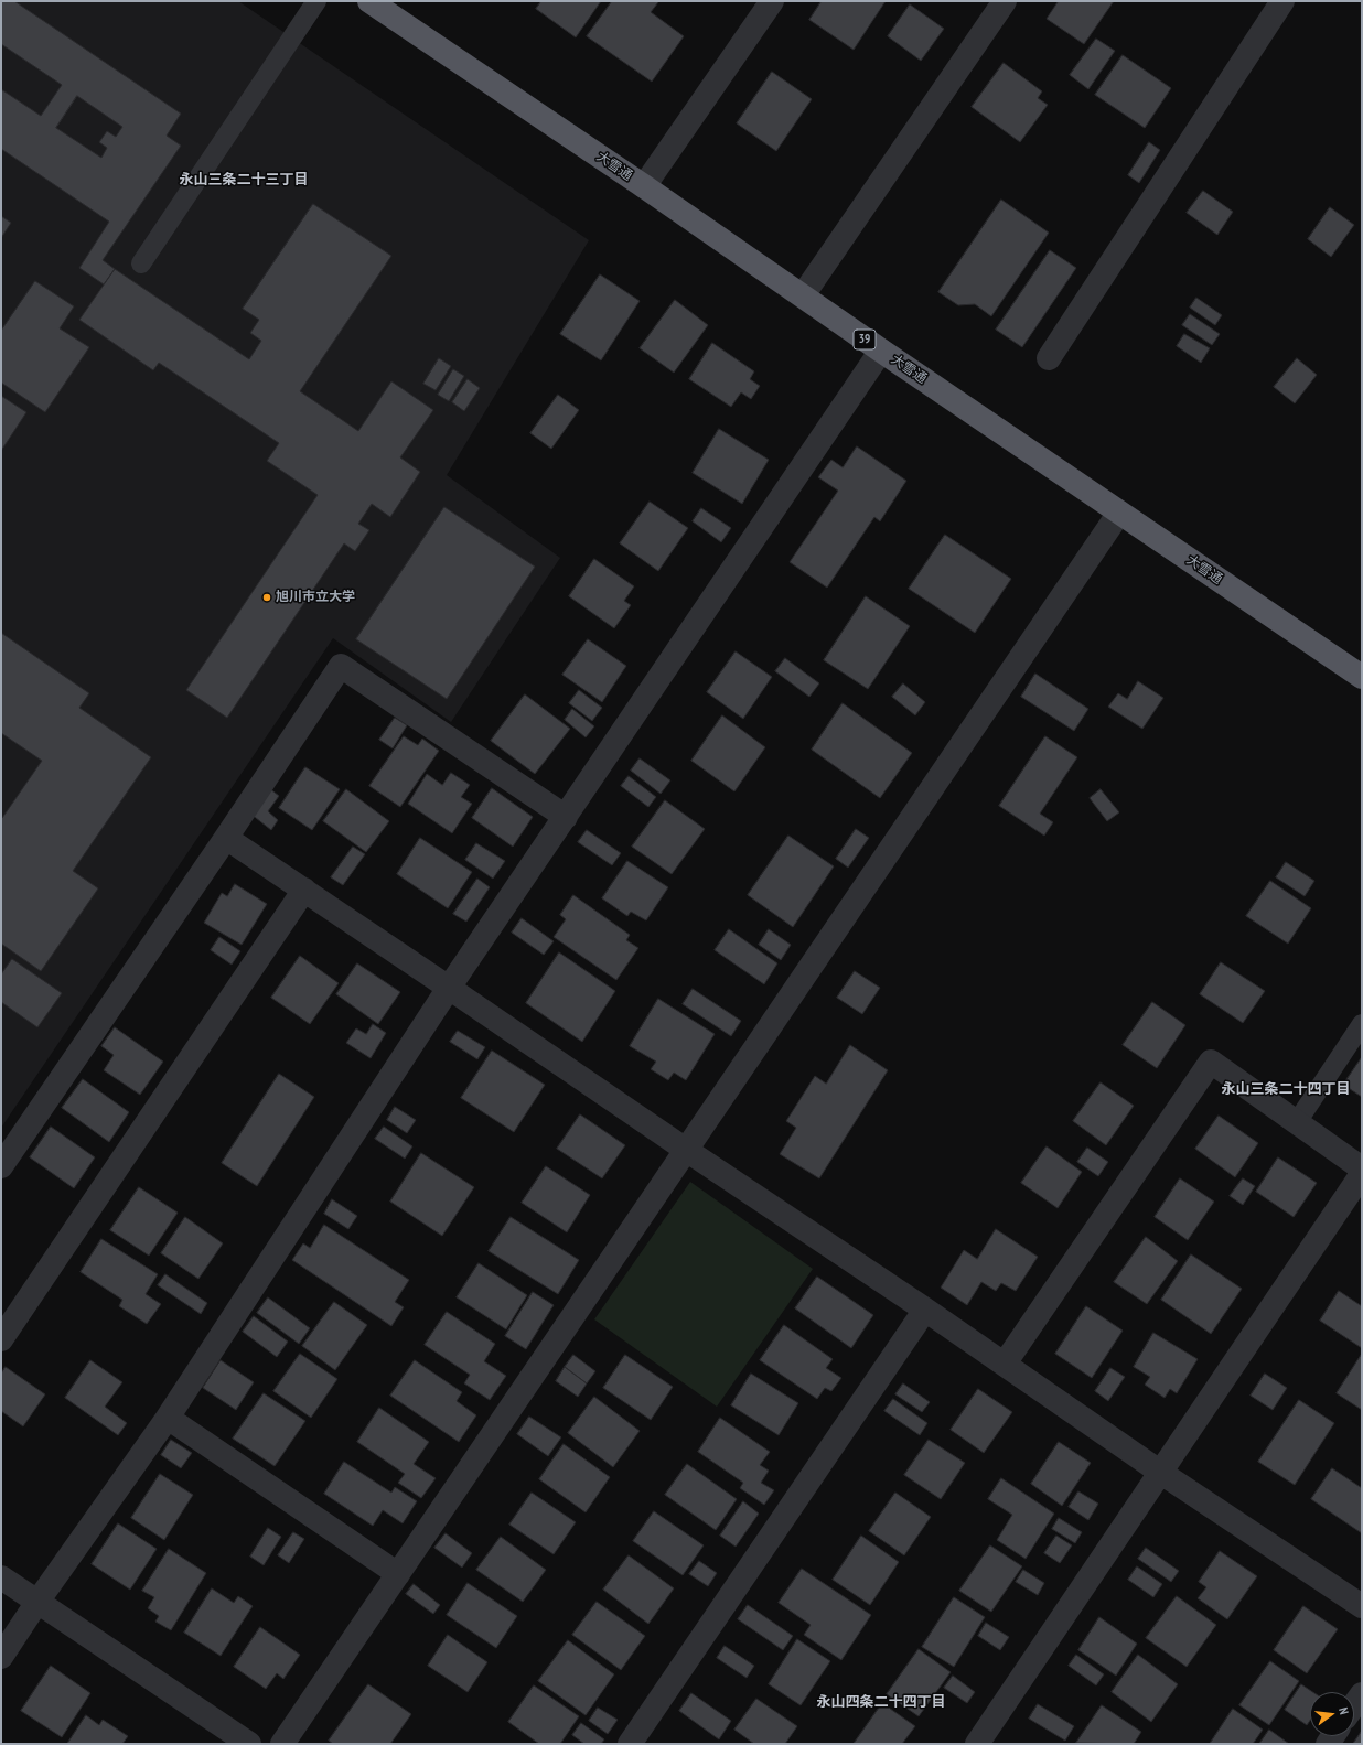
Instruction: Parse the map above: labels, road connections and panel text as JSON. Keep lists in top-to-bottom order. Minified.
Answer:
{"streets":{"highway":["大雪通","39"]},"districts":["永山三条二十三丁目","永山三条二十四丁目","永山四条二十四丁目"],"places":["旭川市立大学"],"north":"right"}
